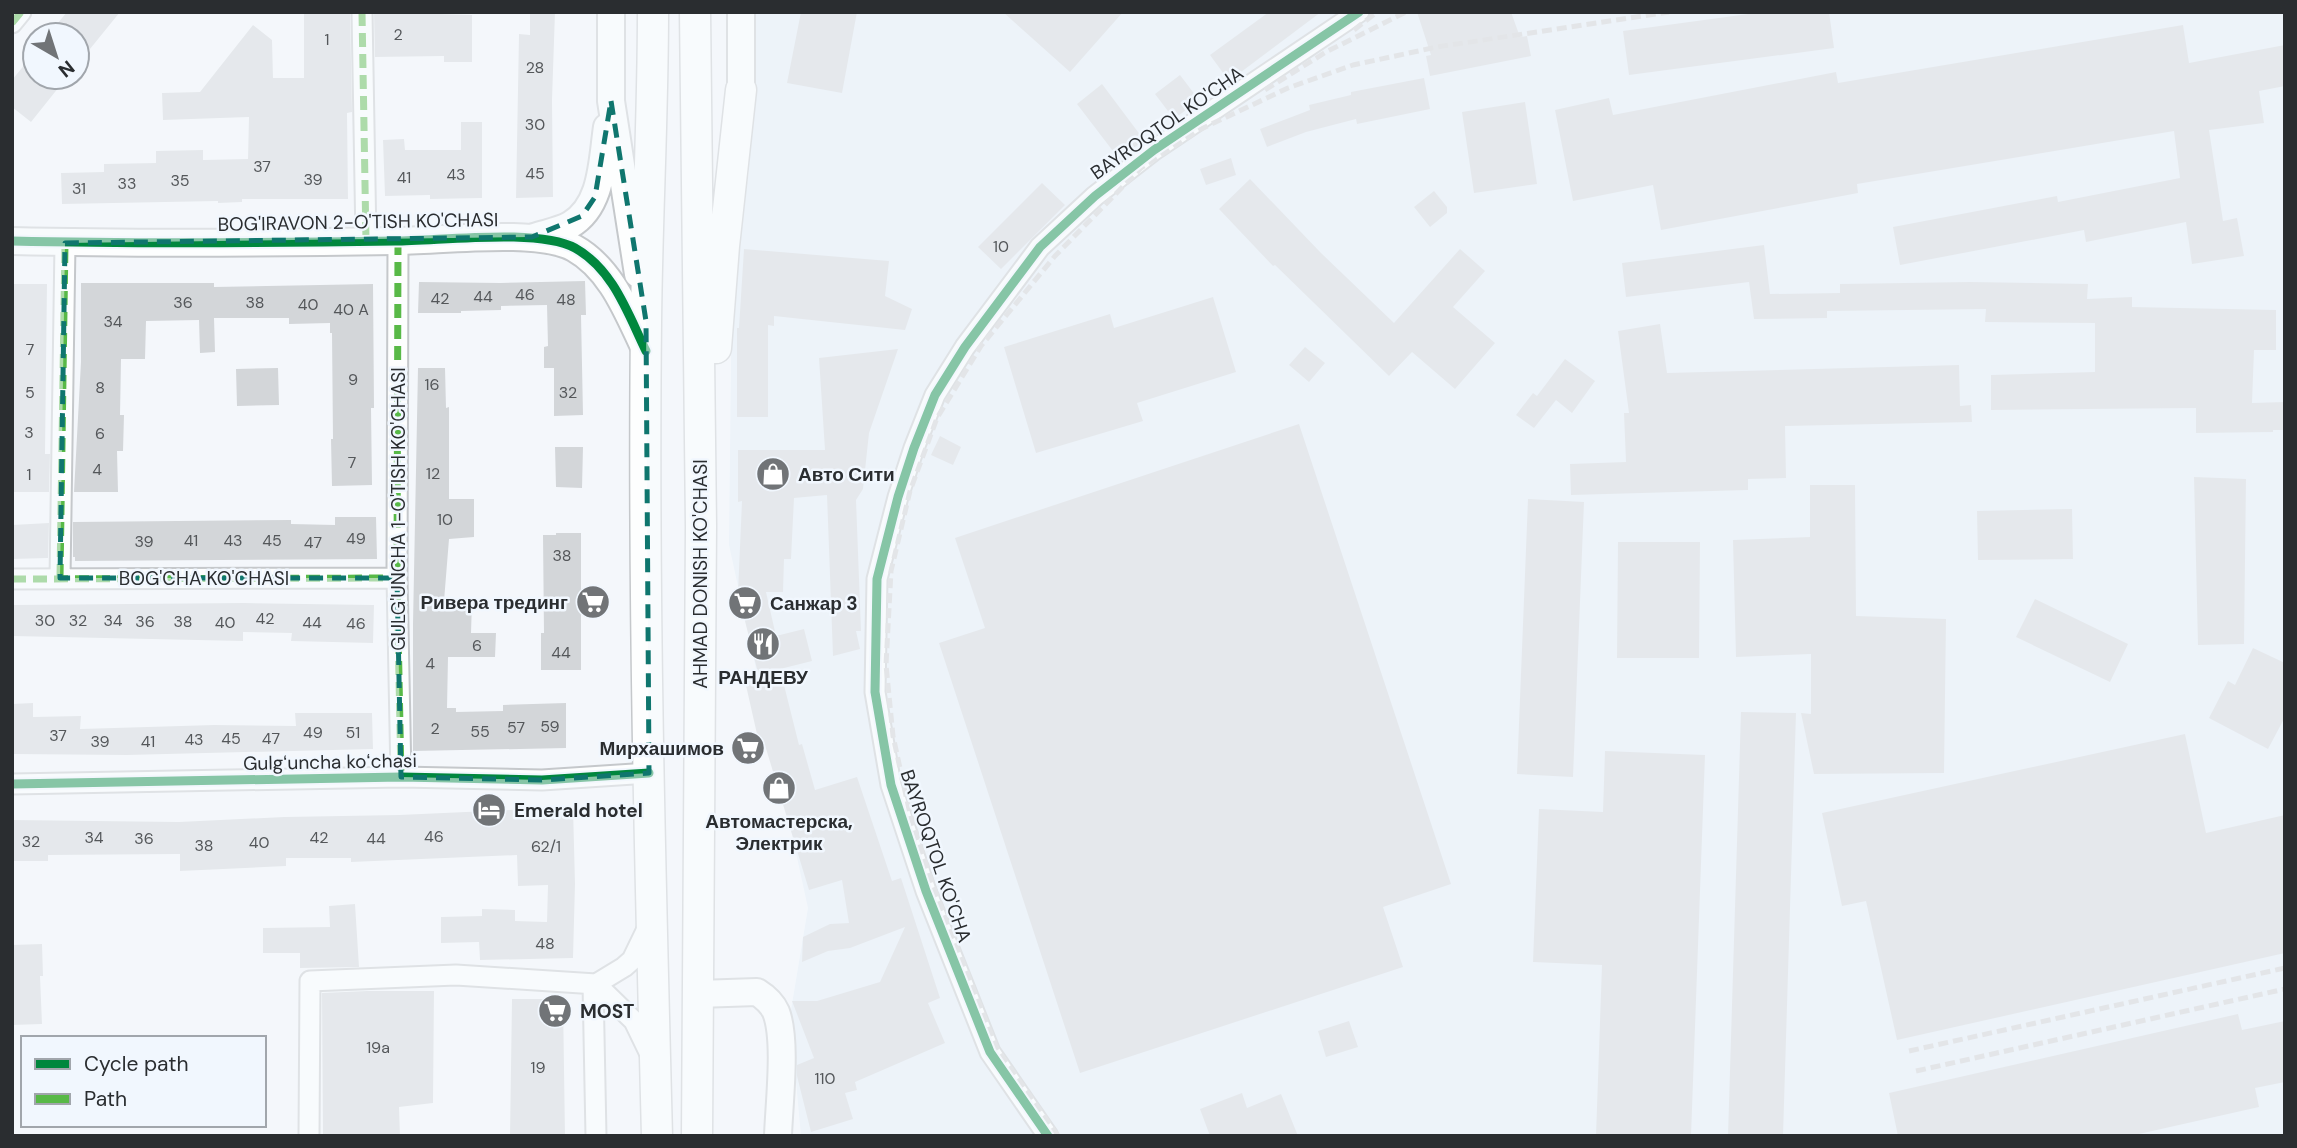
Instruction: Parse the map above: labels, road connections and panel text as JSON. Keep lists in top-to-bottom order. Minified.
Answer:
{"streets":{"main road":["AHMAD DONISH KO'CHASI"],"street":["BAYROQTOL KO'CHA","BOG'IRAVON 2-O'TISH KO'CHASI","GULG'UNCHA 1-O'TISH KO'CHASI","BOG'CHA KO'CHASI","Gulgʻuncha koʻchasi"]},"crossings":[["BOG'IRAVON 2-O'TISH KO'CHASI","GULG'UNCHA 1-O'TISH KO'CHASI"],["GULG'UNCHA 1-O'TISH KO'CHASI","BOG'CHA KO'CHASI"],["GULG'UNCHA 1-O'TISH KO'CHASI","Gulgʻuncha koʻchasi"]],"places":{"shop":["Авто Сити","Автомастерска, Электрик"],"supermarket":["Ривера трединг","Санжар 3","Мирхашимов","MOST"],"restaurant":["РАНДЕВУ"],"hotel":["Emerald hotel"]},"house_numbers":["2","1","28","30","37","45","43","41","39","35","33","31","10","46","44","42","48","36","38","40","40 A","34","7","9","16","8","5","32","3","6","7","4","12","1","10","49","41","43","45","39","47","38","42","30","32","34","36","38","40","44","46","6","44","4","59","57","2","55","49","51","37","45","47","43","39","41","46","34","42","36","44","32","40","38","62/1","48","19a","19","110"],"legend":["Cycle path","Path"],"north":"bottom right"}
